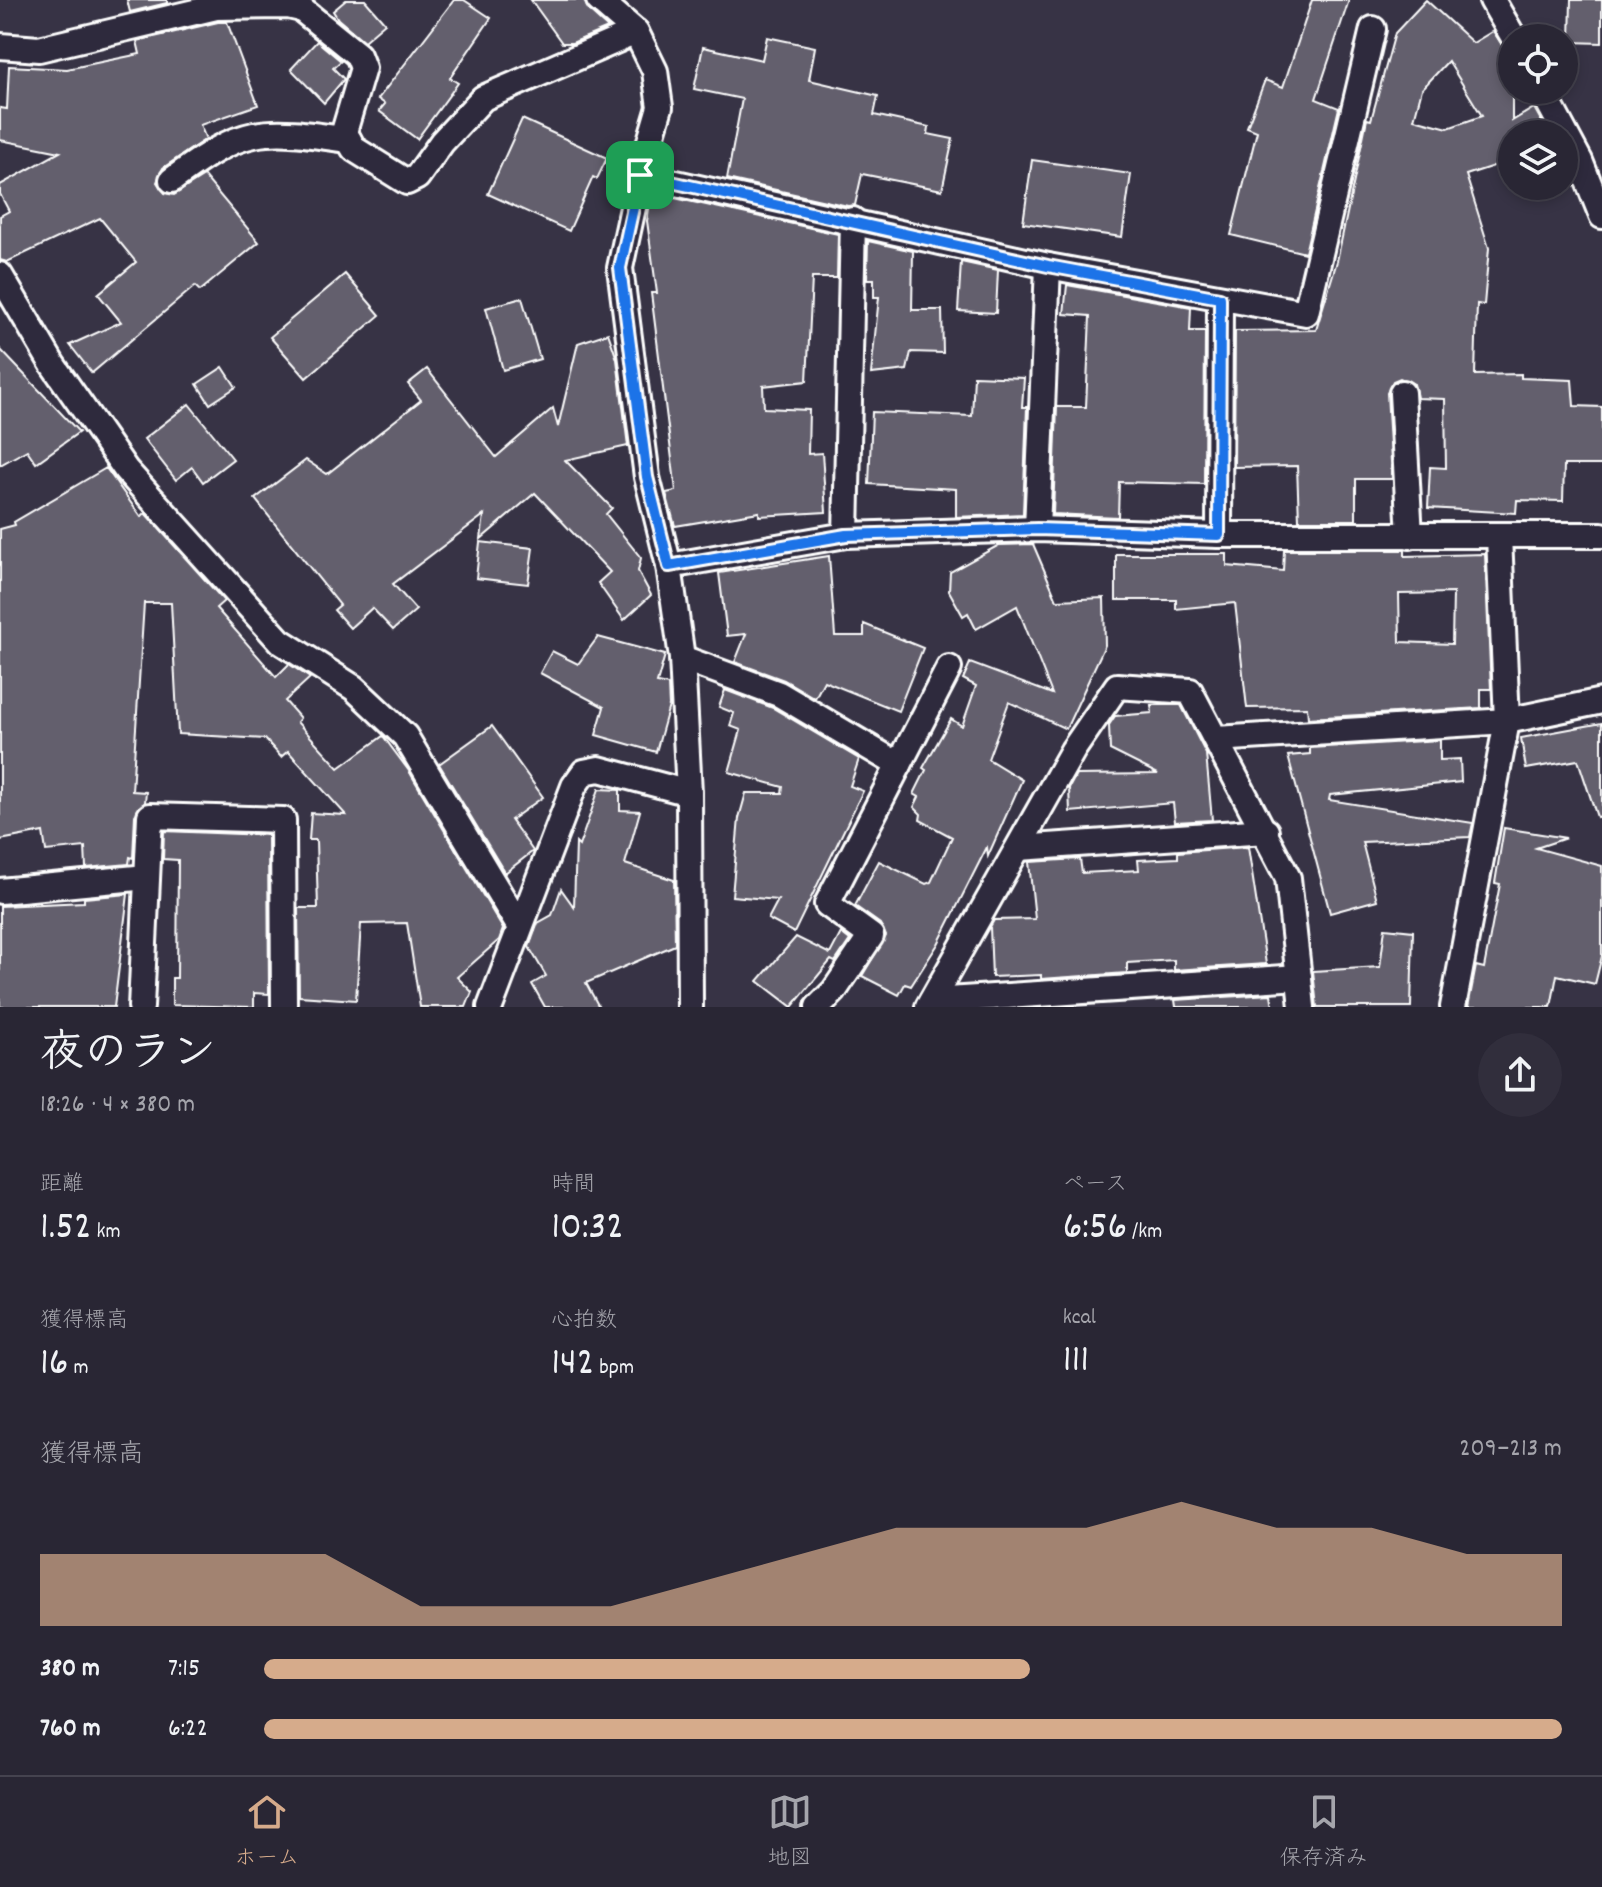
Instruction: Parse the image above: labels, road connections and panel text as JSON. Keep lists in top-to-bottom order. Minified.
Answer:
{"page":{"heading":["夜のラン","18:26 · 4 × 380 m"],"stats":[["距離","1.52 km"],["時間","10:32"],["ペース","6:56 /km"],["獲得標高","16 m"],["心拍数","142 bpm"],["kcal","111"]],"chart":["獲得標高","209–213 m"],"list":[{"name":"380 m","note":"7:15"},{"name":"760 m","note":"6:22"}],"tabs":["ホーム","地図","保存済み"]}}
